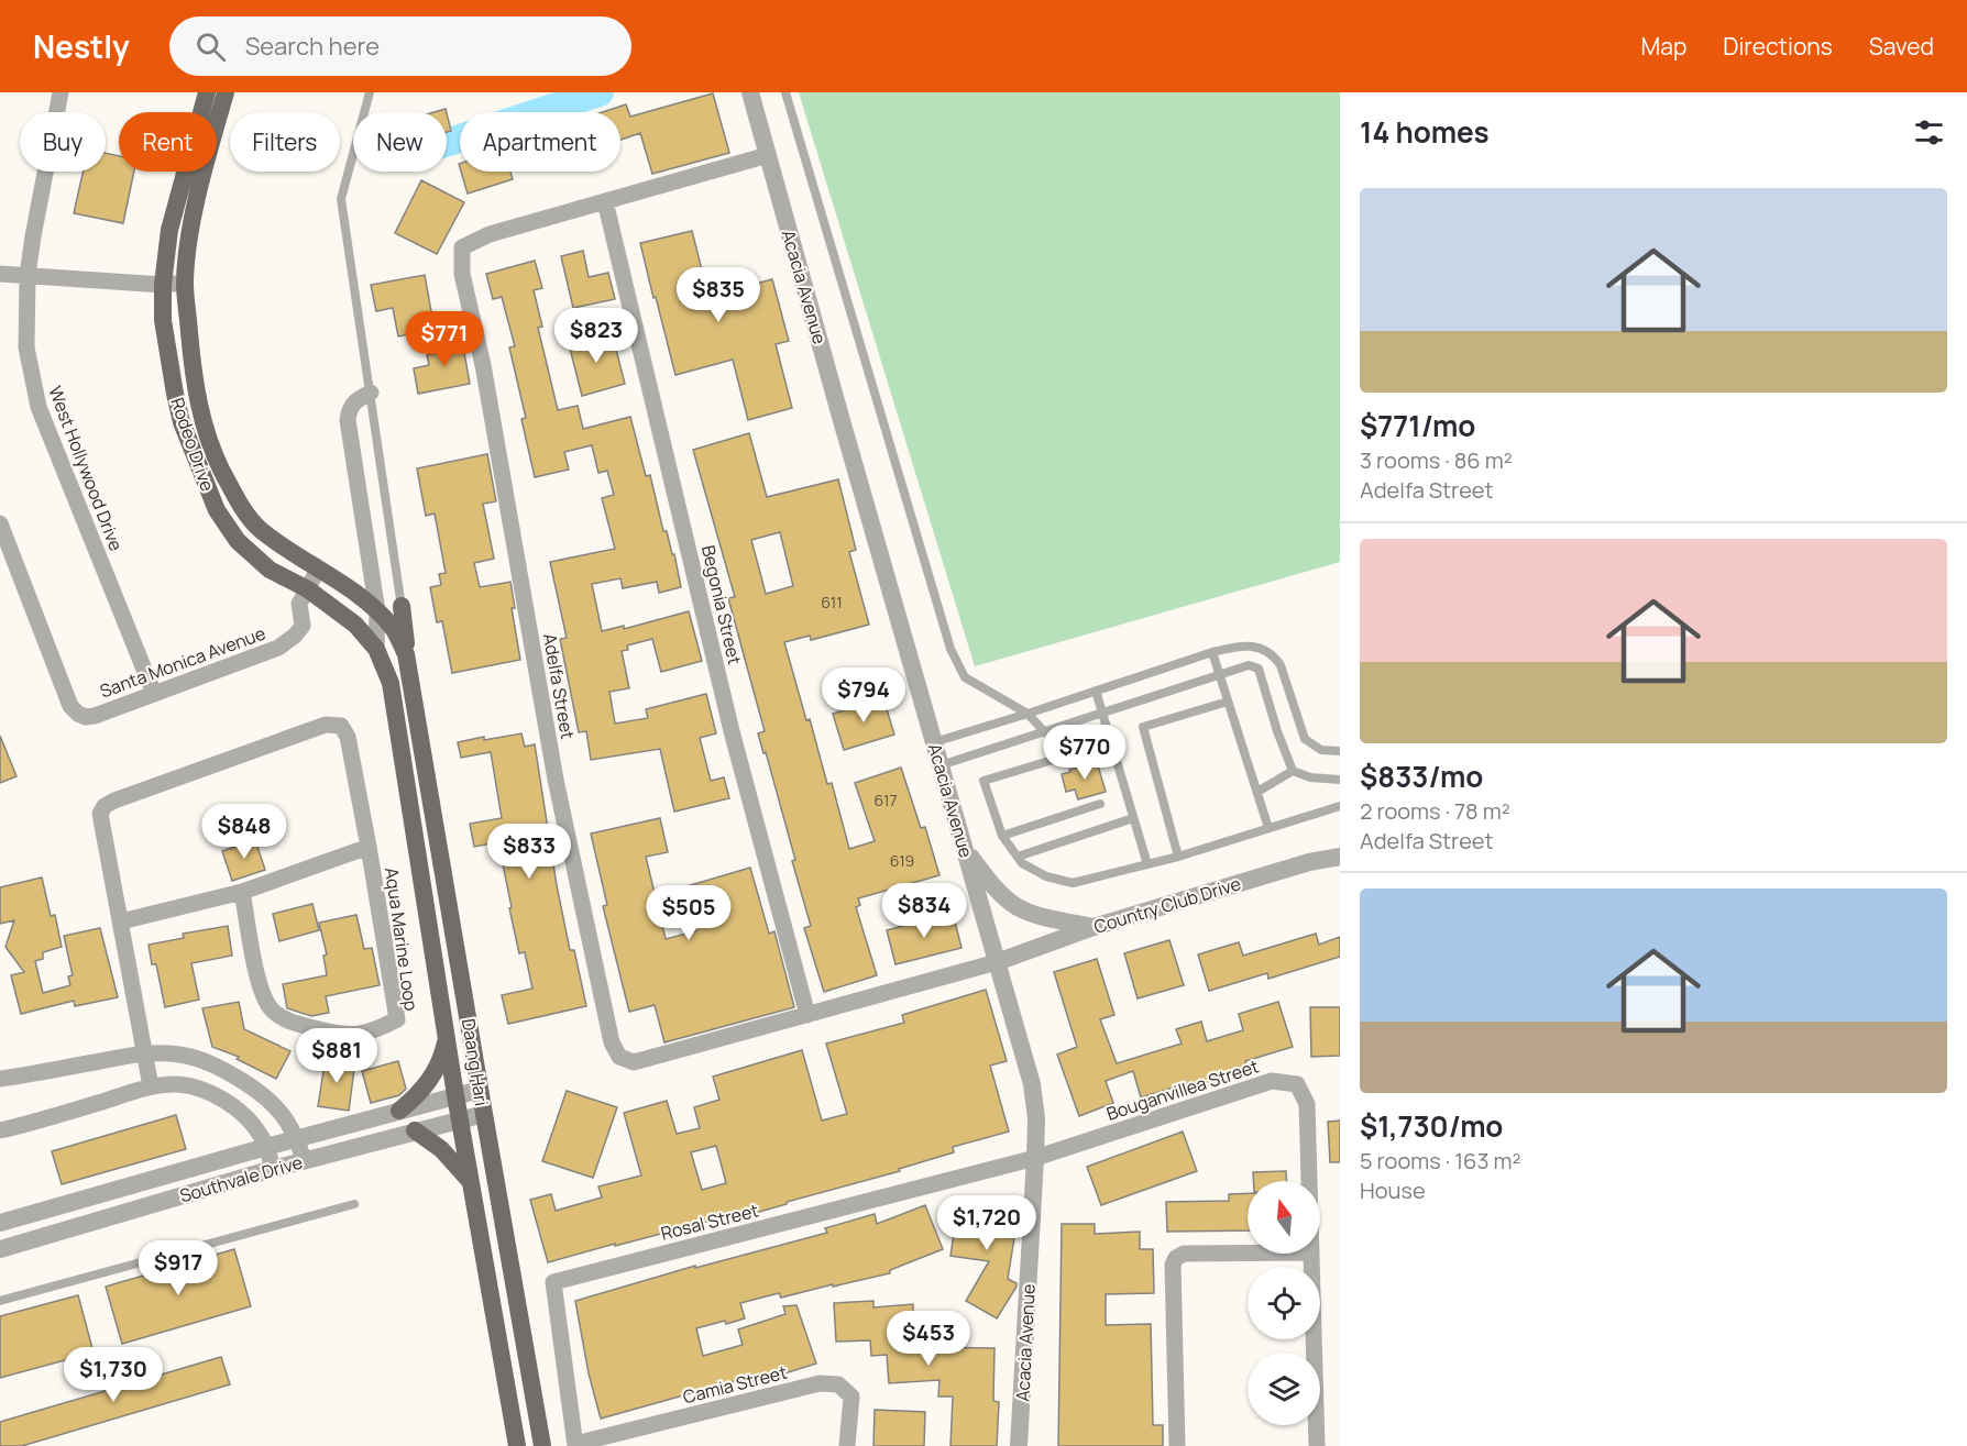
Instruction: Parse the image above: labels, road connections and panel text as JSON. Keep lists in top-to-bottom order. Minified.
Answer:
{"streets":{"main road":["Rodeo Drive","Daang Hari"],"street":["Acacia Avenue","West Hollywood Drive","Begonia Street","Santa Monica Avenue","Adelfa Street","Country Club Drive","Aqua Marine Loop","Bouganvillea Street","Southvale Drive","Rosal Street","Camia Street"]},"crossings":[["Acacia Avenue","Adelfa Street"],["Acacia Avenue","Country Club Drive"],["Acacia Avenue","Bouganvillea Street"],["Acacia Avenue","Rosal Street"],["Rodeo Drive","Santa Monica Avenue"],["Rodeo Drive","Daang Hari"],["West Hollywood Drive","Santa Monica Avenue"],["Begonia Street","Adelfa Street"],["Adelfa Street","Country Club Drive"],["Daang Hari","Southvale Drive"],["Bouganvillea Street","Rosal Street"],["Rosal Street","Camia Street"]],"house_numbers":["611","617","619"],"north":"top","page":{"header":"Nestly","search":"Search here","nav":["Map","Directions","Saved"],"heading":"14 homes","chip":["Buy","Rent","Filters","New","Apartment"],"list":[{"name":"$771/mo","note":"3 rooms · 86 m² · Adelfa Street"},{"name":"$833/mo","note":"2 rooms · 78 m² · Adelfa Street"},{"name":"$1,730/mo","note":"5 rooms · 163 m² · House"}],"price":["$835","$823","$771","$794","$770","$848","$833","$834","$505","$881","$1,720","$917","$453","$1,730"]}}
